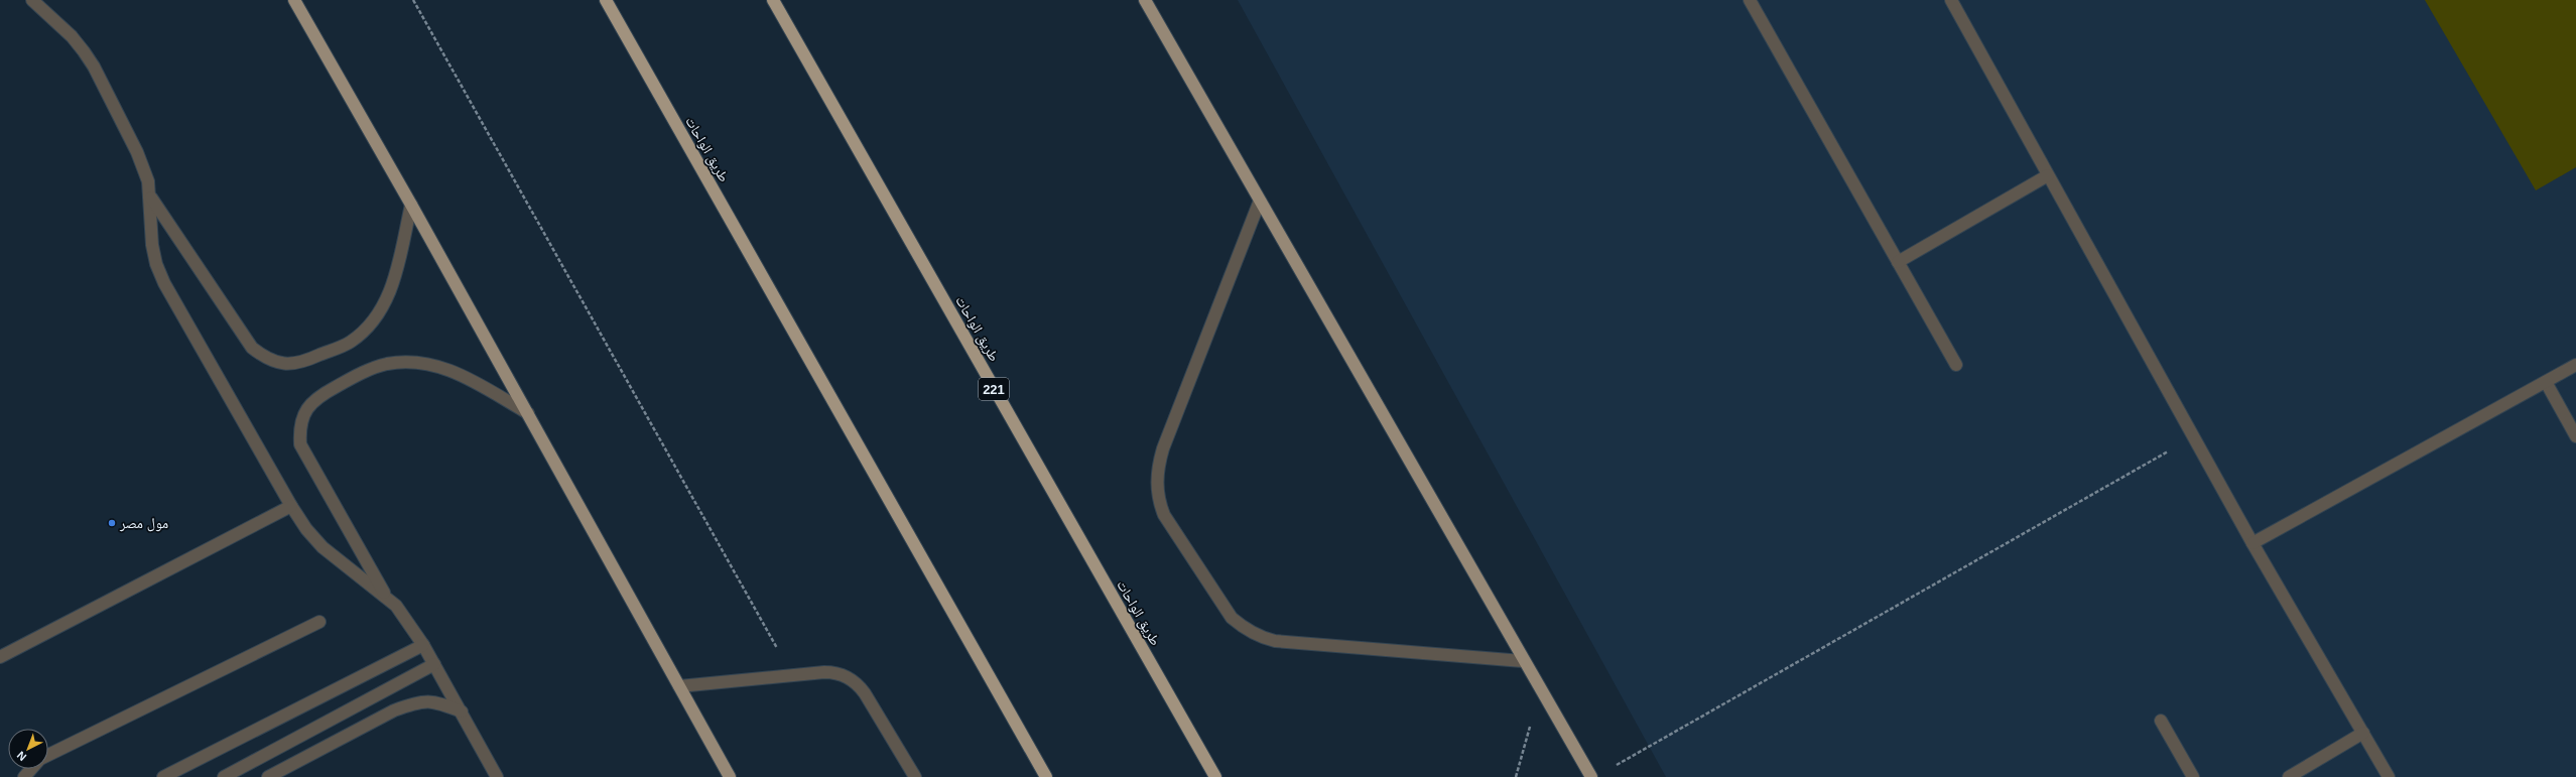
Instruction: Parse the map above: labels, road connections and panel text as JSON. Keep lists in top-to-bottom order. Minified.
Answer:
{"streets":{"highway":["طريق الواحات","221"]},"places":["مول مصر"],"north":"bottom left"}
